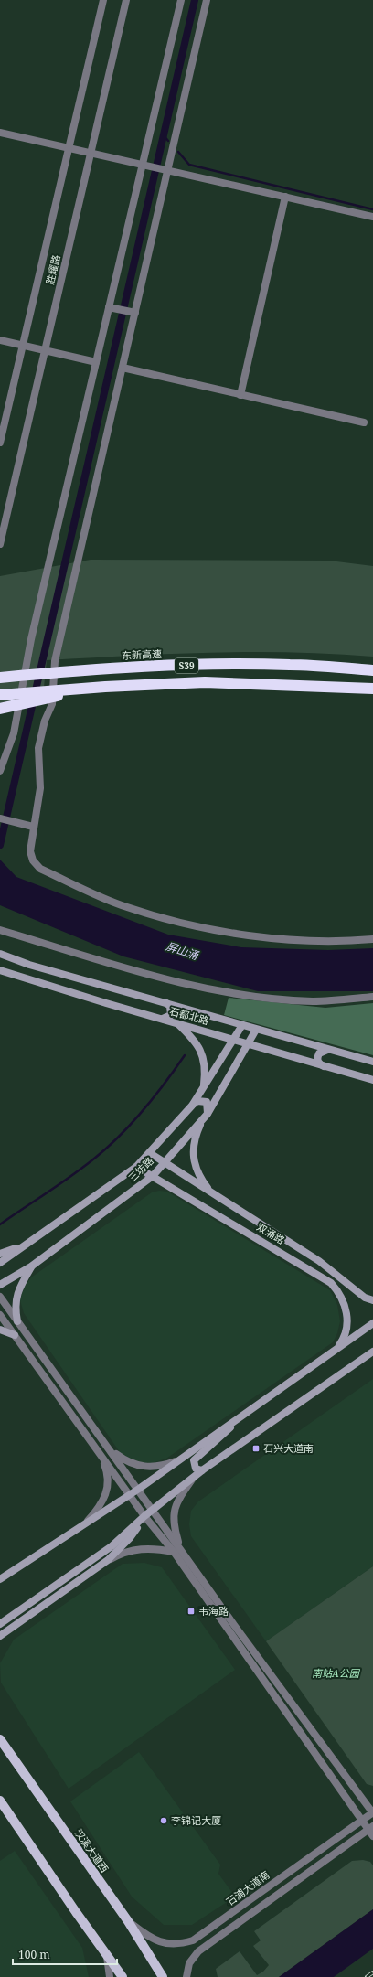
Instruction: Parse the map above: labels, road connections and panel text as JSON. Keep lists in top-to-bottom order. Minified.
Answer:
{"streets":{"highway":["东新高速","S39"],"main road":["石都北路","三坊路","双涌路","汉溪大道西"],"street":["胜耀路","石浦大道南"]},"crossings":[["石都北路","三坊路"],["三坊路","双涌路"],["汉溪大道西","石浦大道南"]],"water":["屏山涌"],"parks":["南站A公园"],"places":{"transit":["石兴大道南","韦海路"],"other":["李锦记大厦"]},"scale_bar":"100 m"}
